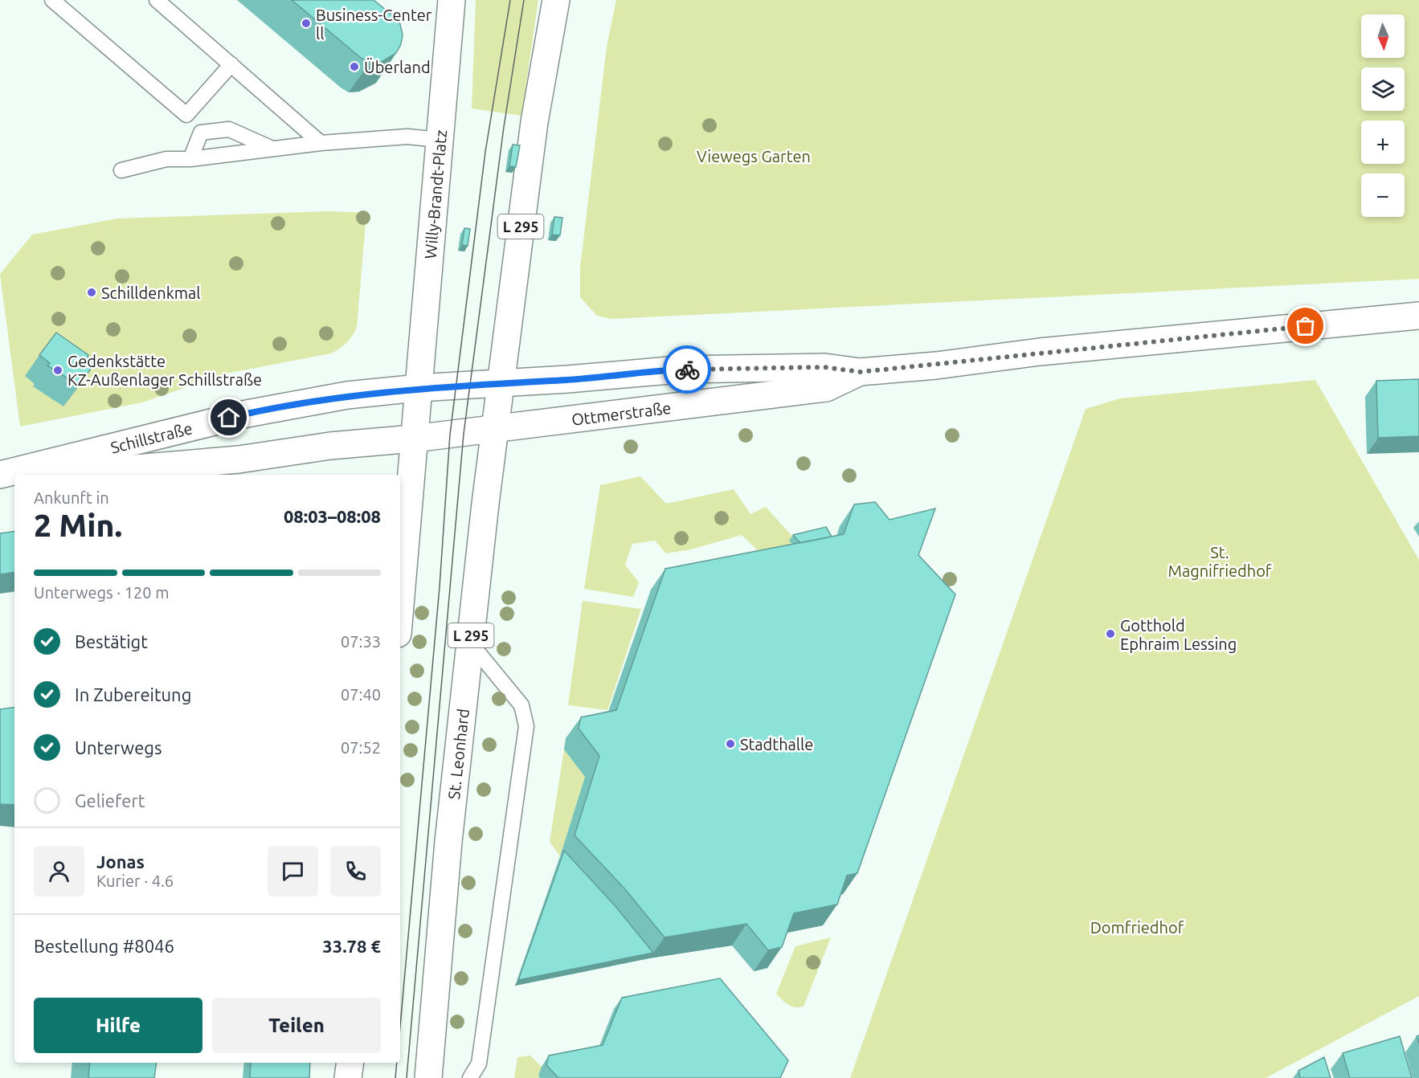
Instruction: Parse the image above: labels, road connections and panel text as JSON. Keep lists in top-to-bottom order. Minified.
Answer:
{"streets":{"main road":["Willy-Brandt-Platz","L 295","Ottmerstraße","Schillstraße","St. Leonhard"]},"crossings":[["Willy-Brandt-Platz","Ottmerstraße"],["Willy-Brandt-Platz","Schillstraße"],["L 295","Ottmerstraße"],["L 295","Schillstraße"],["L 295","St. Leonhard"],["Ottmerstraße","Schillstraße"],["Ottmerstraße","St. Leonhard"]],"parks":["Viewegs Garten","St. Magnifriedhof","Domfriedhof"],"places":["Business-Center ll","Überland","Schilldenkmal","Gedenkstätte KZ-Außenlager Schillstraße","Gotthold Ephraim Lessing","Stadthalle"],"north":"bottom","page":{"map_buttons":["+","−"],"heading":["2 Min.","Ankunft in","08:03–08:08"],"panel":["Jonas","Kurier · 4.6","Bestellung #8046","33.78 €"],"bar":"Unterwegs · 120 m","list":[["Bestätigt","07:33"],["In Zubereitung","07:40"],["Unterwegs","07:52"],"Geliefert"],"buttons":["Hilfe","Teilen"]}}
